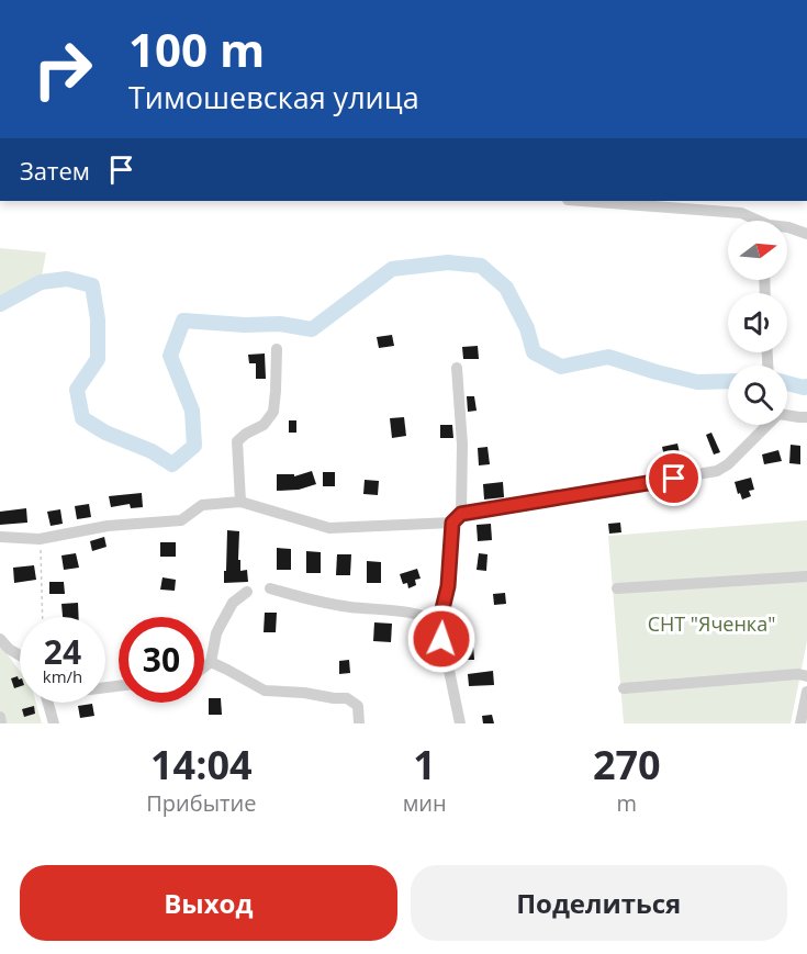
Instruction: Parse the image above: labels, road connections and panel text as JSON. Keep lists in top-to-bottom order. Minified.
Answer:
{"parks":["СНТ \"Яченка\""],"north":"right","page":{"turn":["100 m","Тимошевская улица"],"then":"Затем","speed":"24 km/h","limit":"30","eta":["14:04","Прибытие","1","мин","270","m"],"buttons":["Выход","Поделиться"]}}
